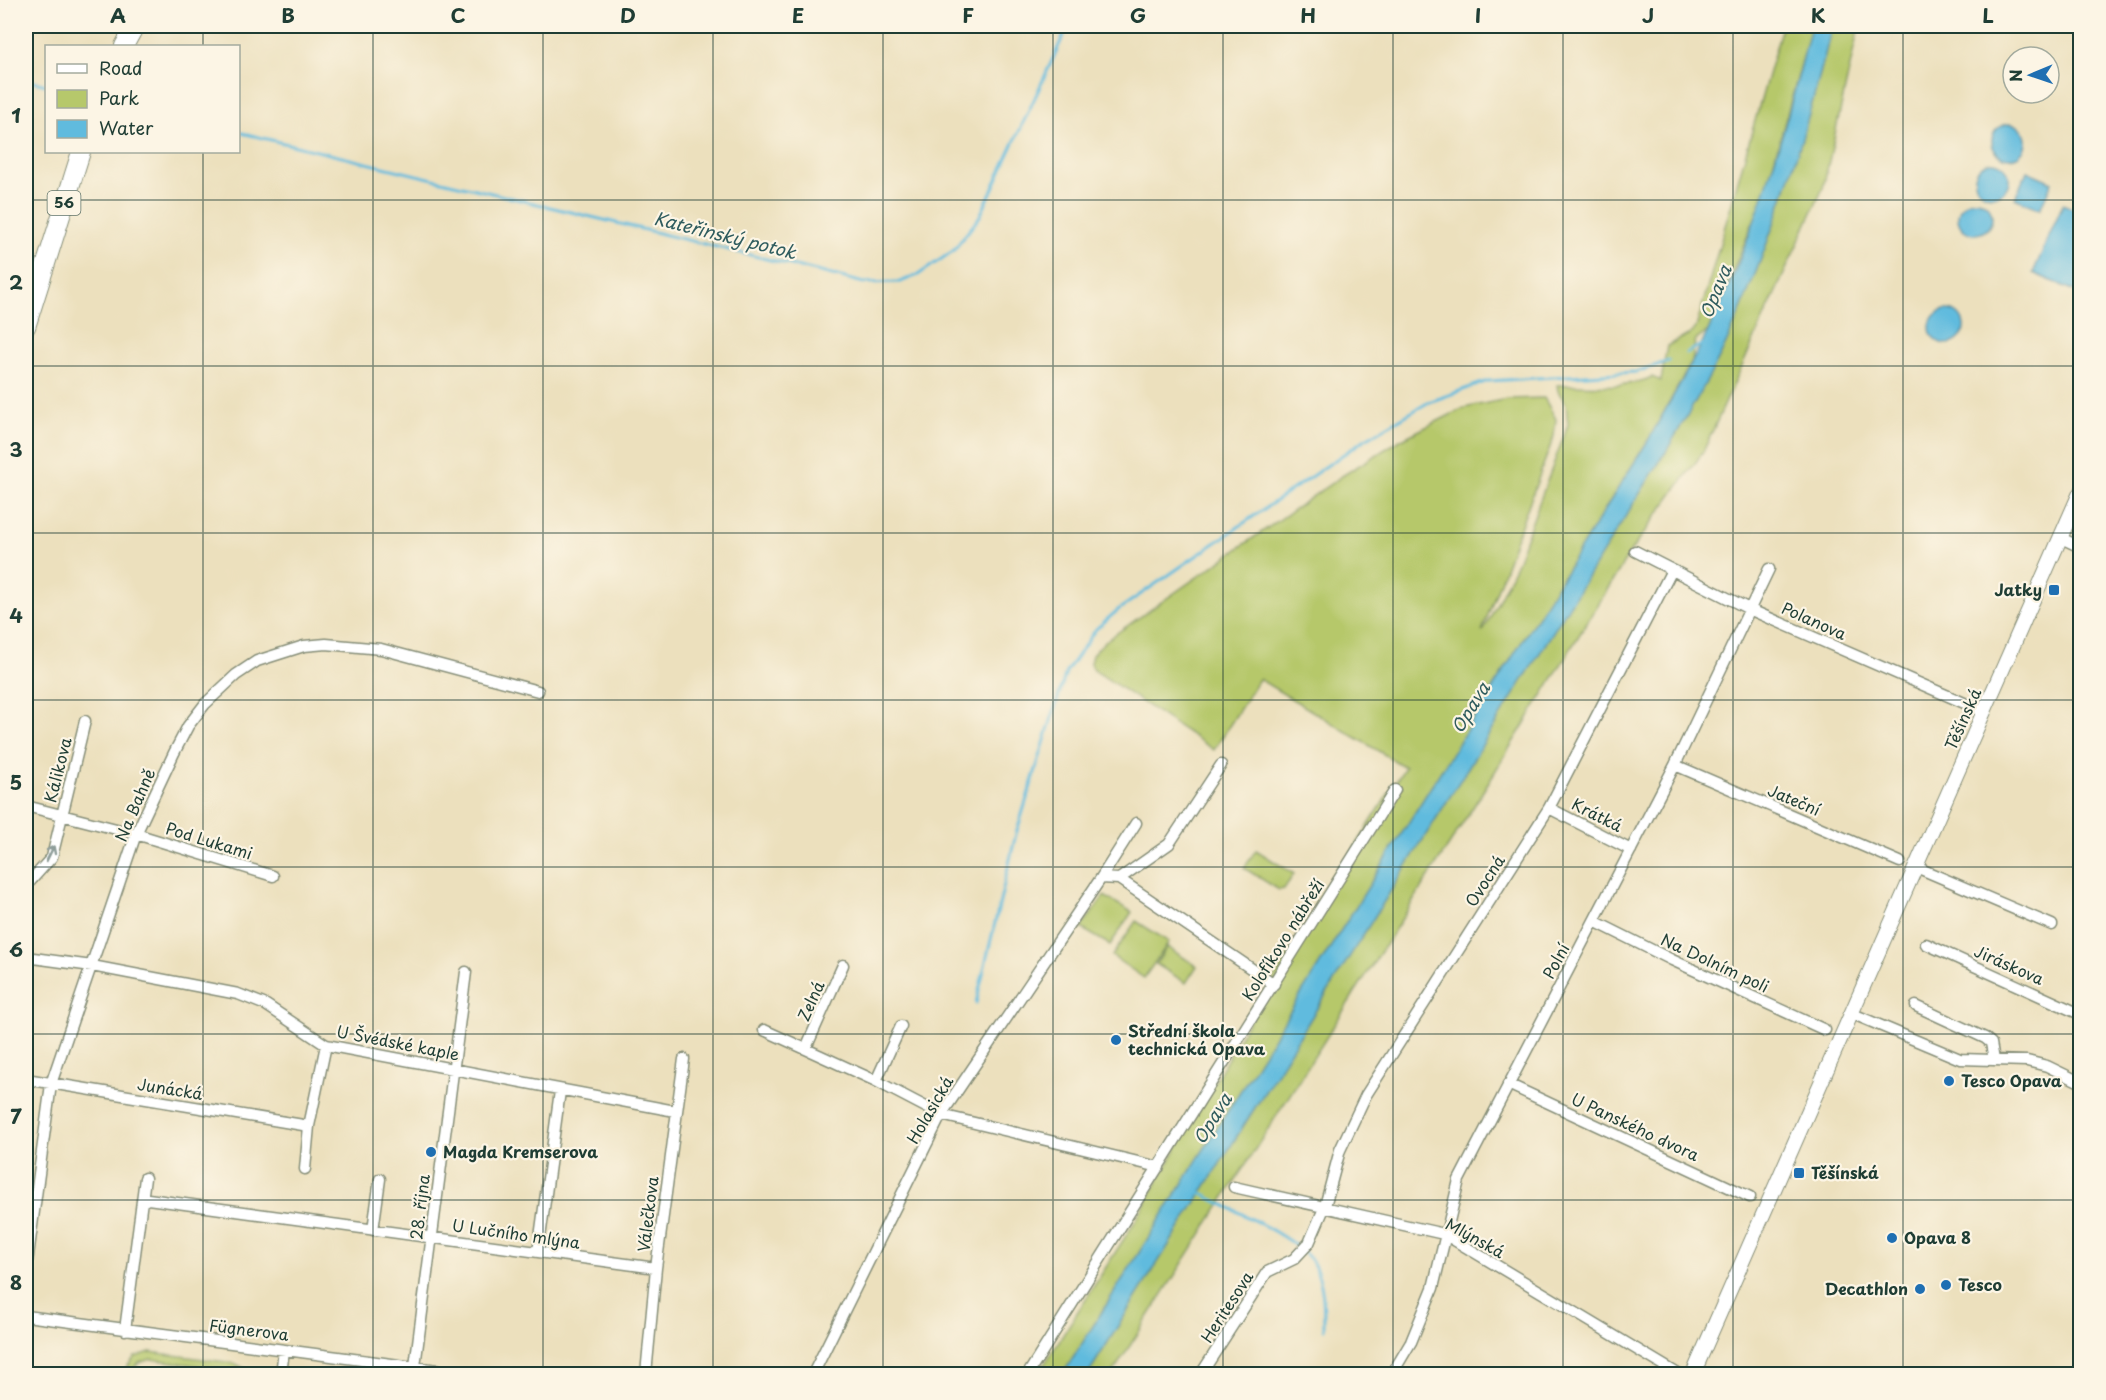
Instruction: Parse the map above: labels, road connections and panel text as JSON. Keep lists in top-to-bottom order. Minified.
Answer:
{"streets":{"main road":["56"],"street":["Polanova","Těšínská","Kálikova","Jateční","Na Bahně","Krátká","Pod Lukami","Ovocná","Kolofíkovo nábřeží","Polní","Na Dolním poli","Jiráskova","Zelná","U Švédské kaple","Junácká","Holasická","U Panského dvora","28. října","Válečkova","U Lučního mlýna","Mlýnská","Heritesova","Fügnerova"]},"crossings":[["Polanova","Těšínská"],["Polanova","Ovocná"],["Polanova","Polní"],["Kálikova","Pod Lukami"],["Jateční","Polní"],["Na Bahně","Pod Lukami"],["Na Bahně","U Švédské kaple"],["Na Bahně","Junácká"],["Krátká","Ovocná"],["Krátká","Polní"],["Ovocná","Mlýnská"],["Ovocná","Heritesova"],["Polní","Na Dolním poli"],["Polní","U Panského dvora"],["Polní","Mlýnská"],["Zelná","Holasická"],["U Švédské kaple","28. října"],["U Švédské kaple","Válečkova"],["28. října","U Lučního mlýna"],["28. října","Fügnerova"],["Válečkova","U Lučního mlýna"],["Mlýnská","Heritesova"]],"one_way":["Kálikova"],"water":["Kateřinský potok","Opava"],"places":{"transit":["Jatky","Těšínská"],"other":["Střední škola technická Opava","Tesco Opava","Magda Kremserova","Opava 8","Tesco","Decathlon"]},"legend":["Road","Park","Water"],"north":"left","grid":{"columns":["A","B","C","D","E","F","G","H","I","J","K","L"],"rows":["1","2","3","4","5","6","7","8"]}}
